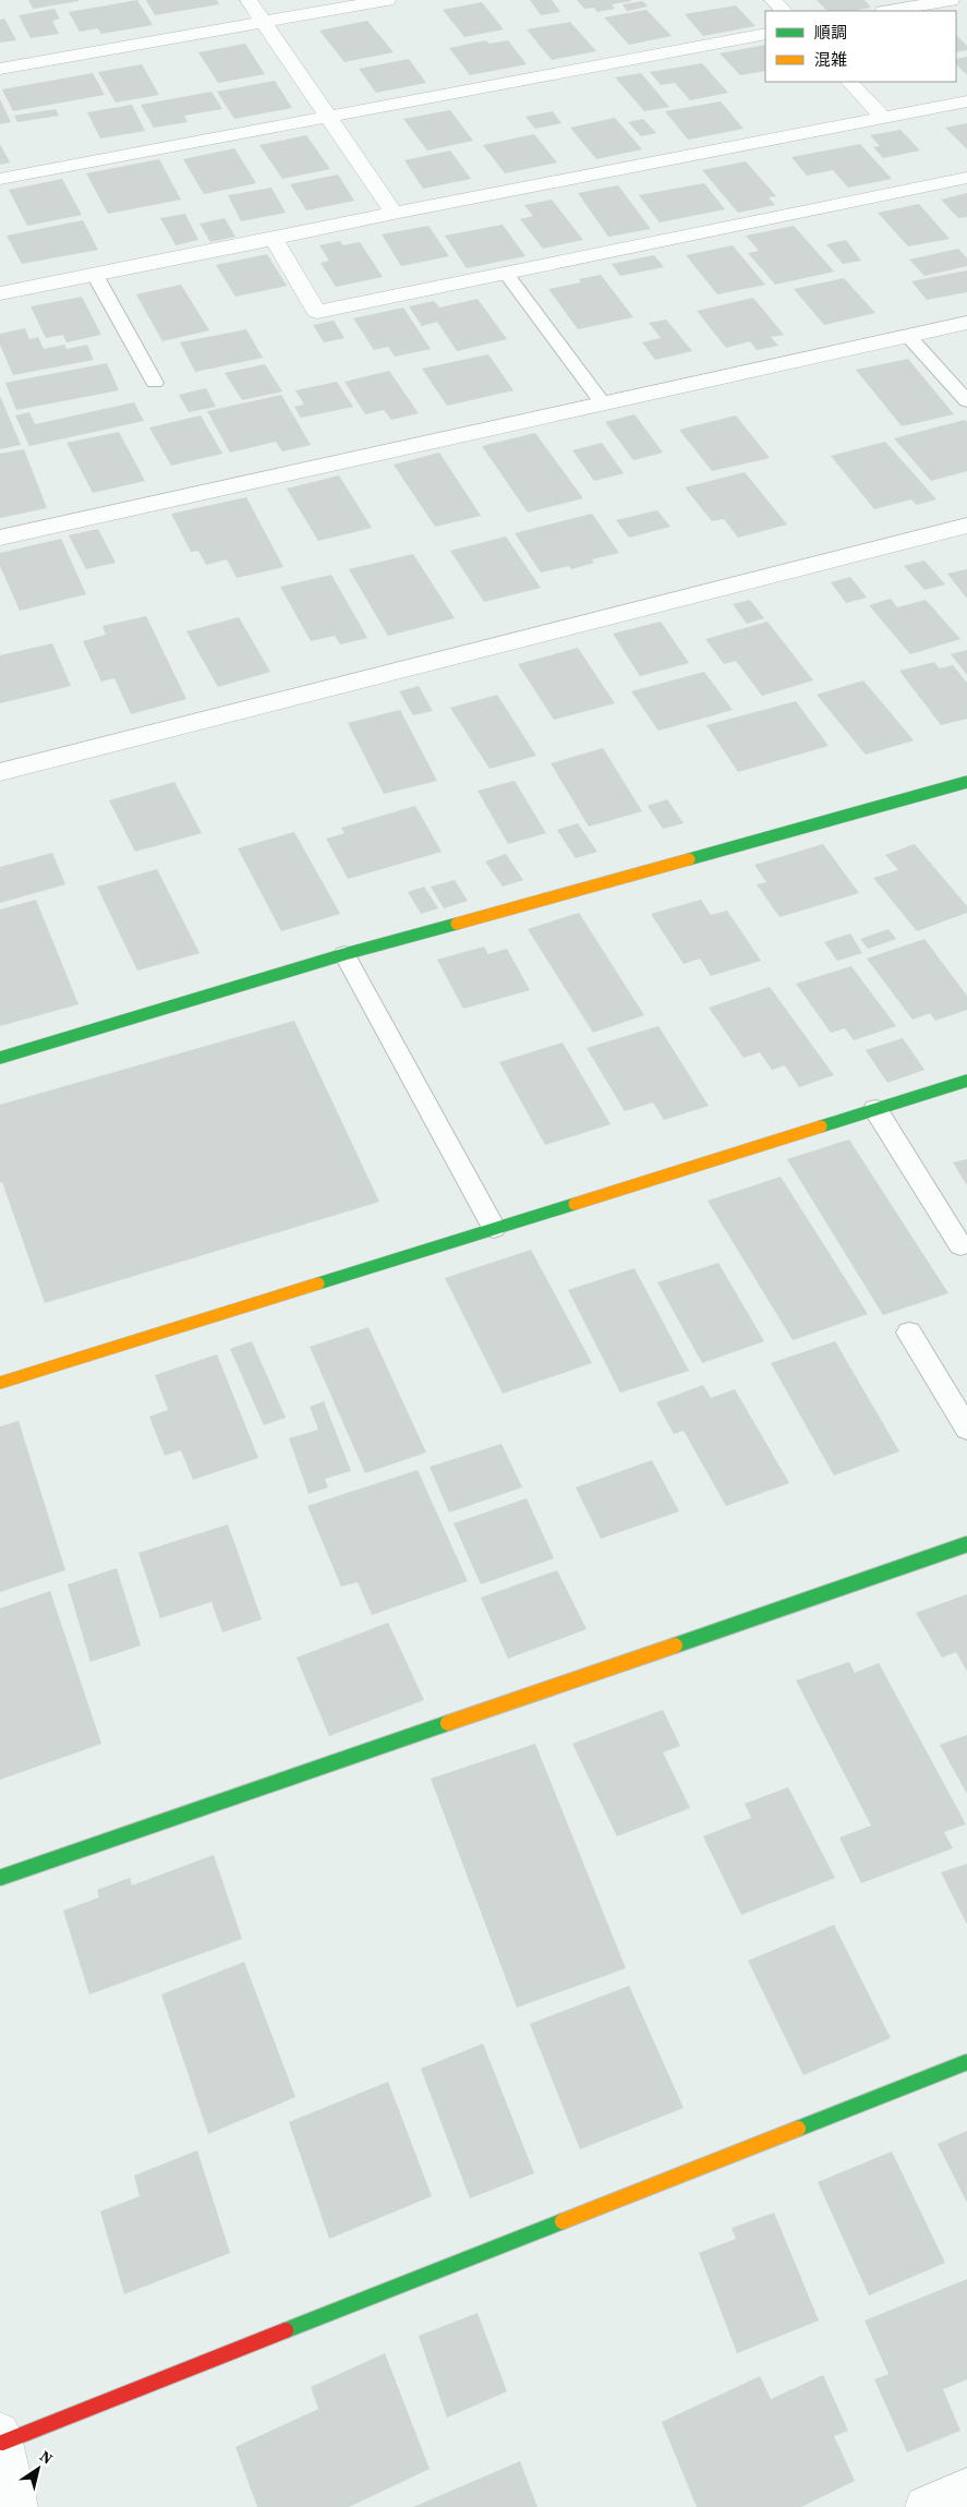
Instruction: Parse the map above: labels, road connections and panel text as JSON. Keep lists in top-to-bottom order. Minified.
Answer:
{"legend":["順調","混雑"],"north":"top right"}
